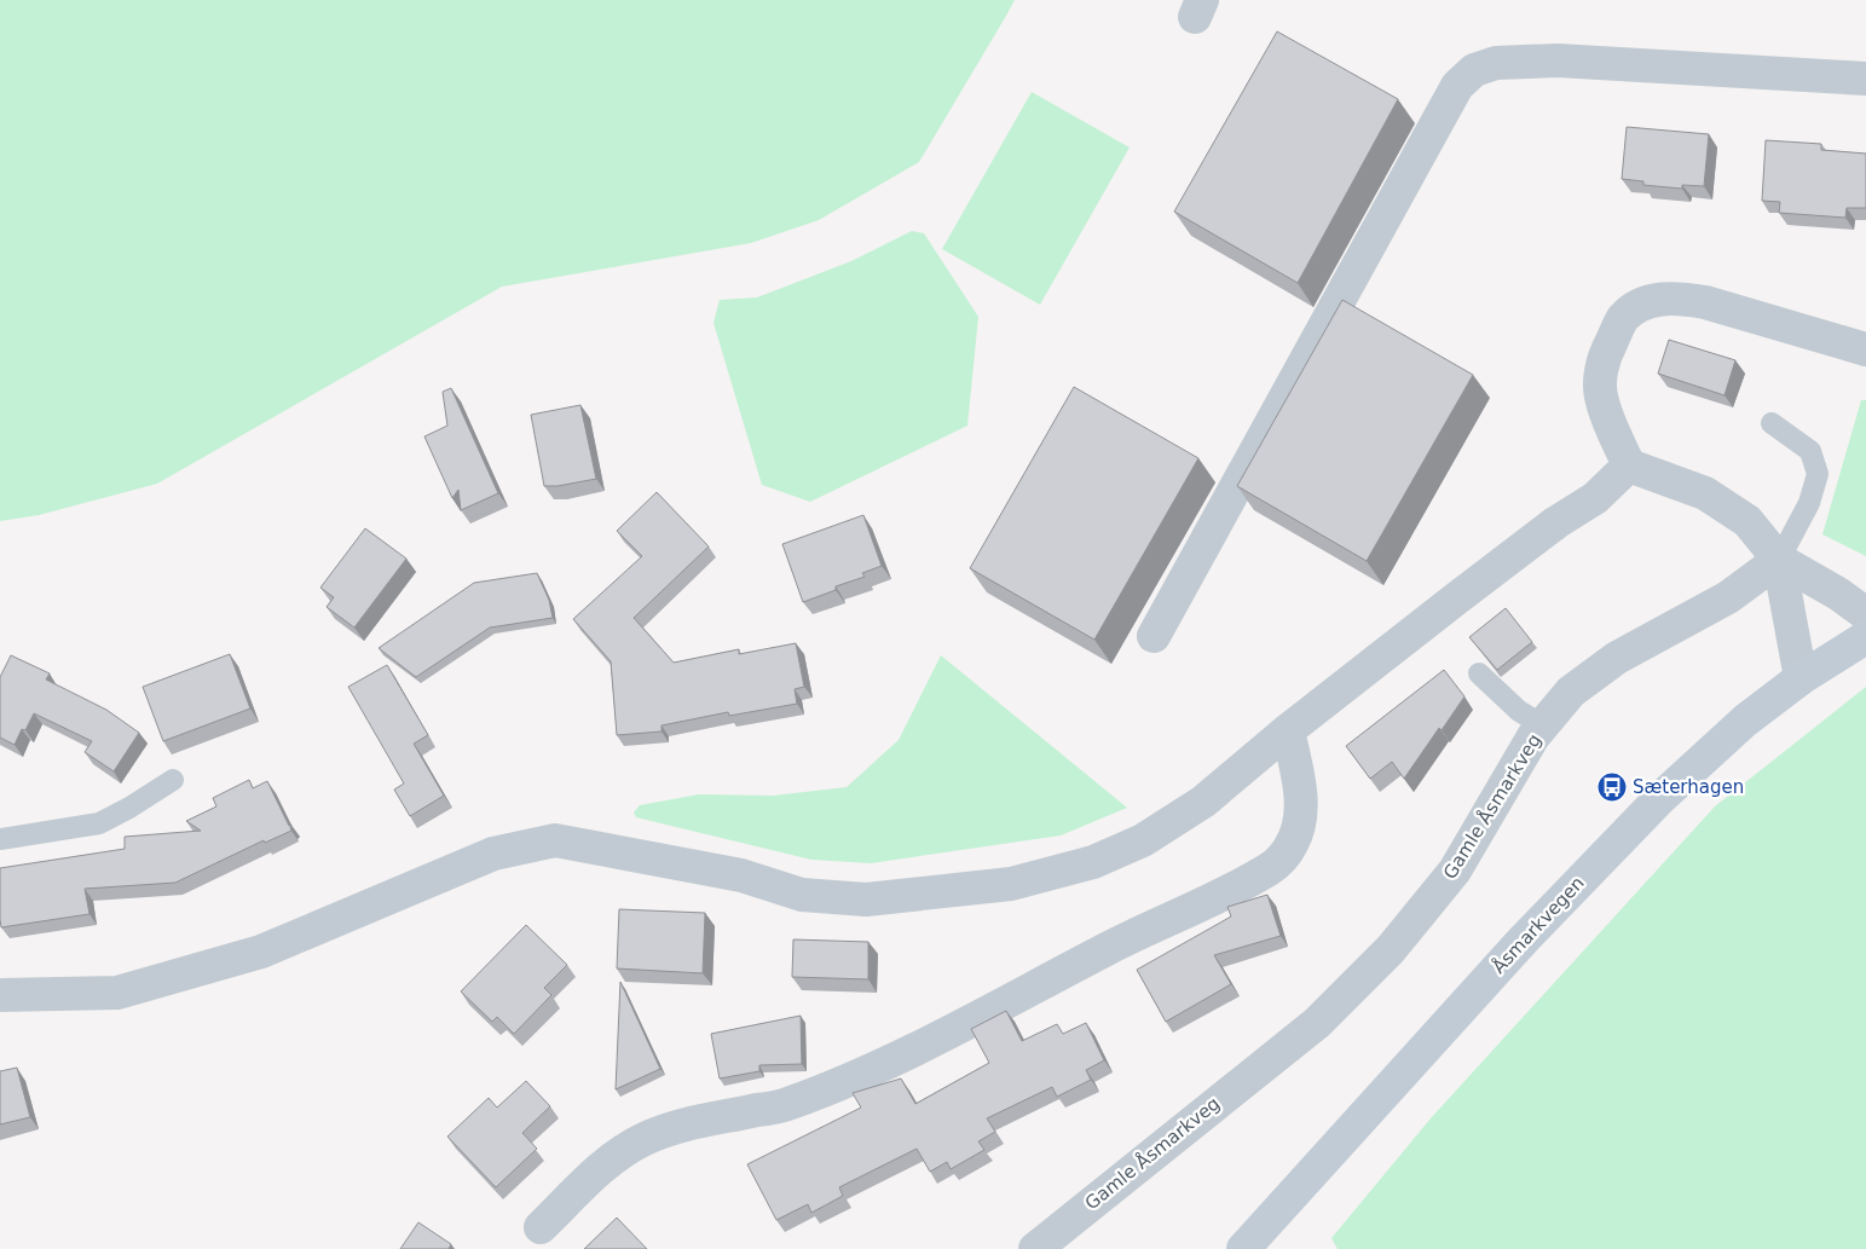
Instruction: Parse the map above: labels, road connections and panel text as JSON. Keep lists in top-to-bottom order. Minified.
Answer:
{"streets":{"main road":["Åsmarkvegen"],"street":["Gamle Åsmarkveg"]},"places":{"bus stop":["Sæterhagen"]}}
